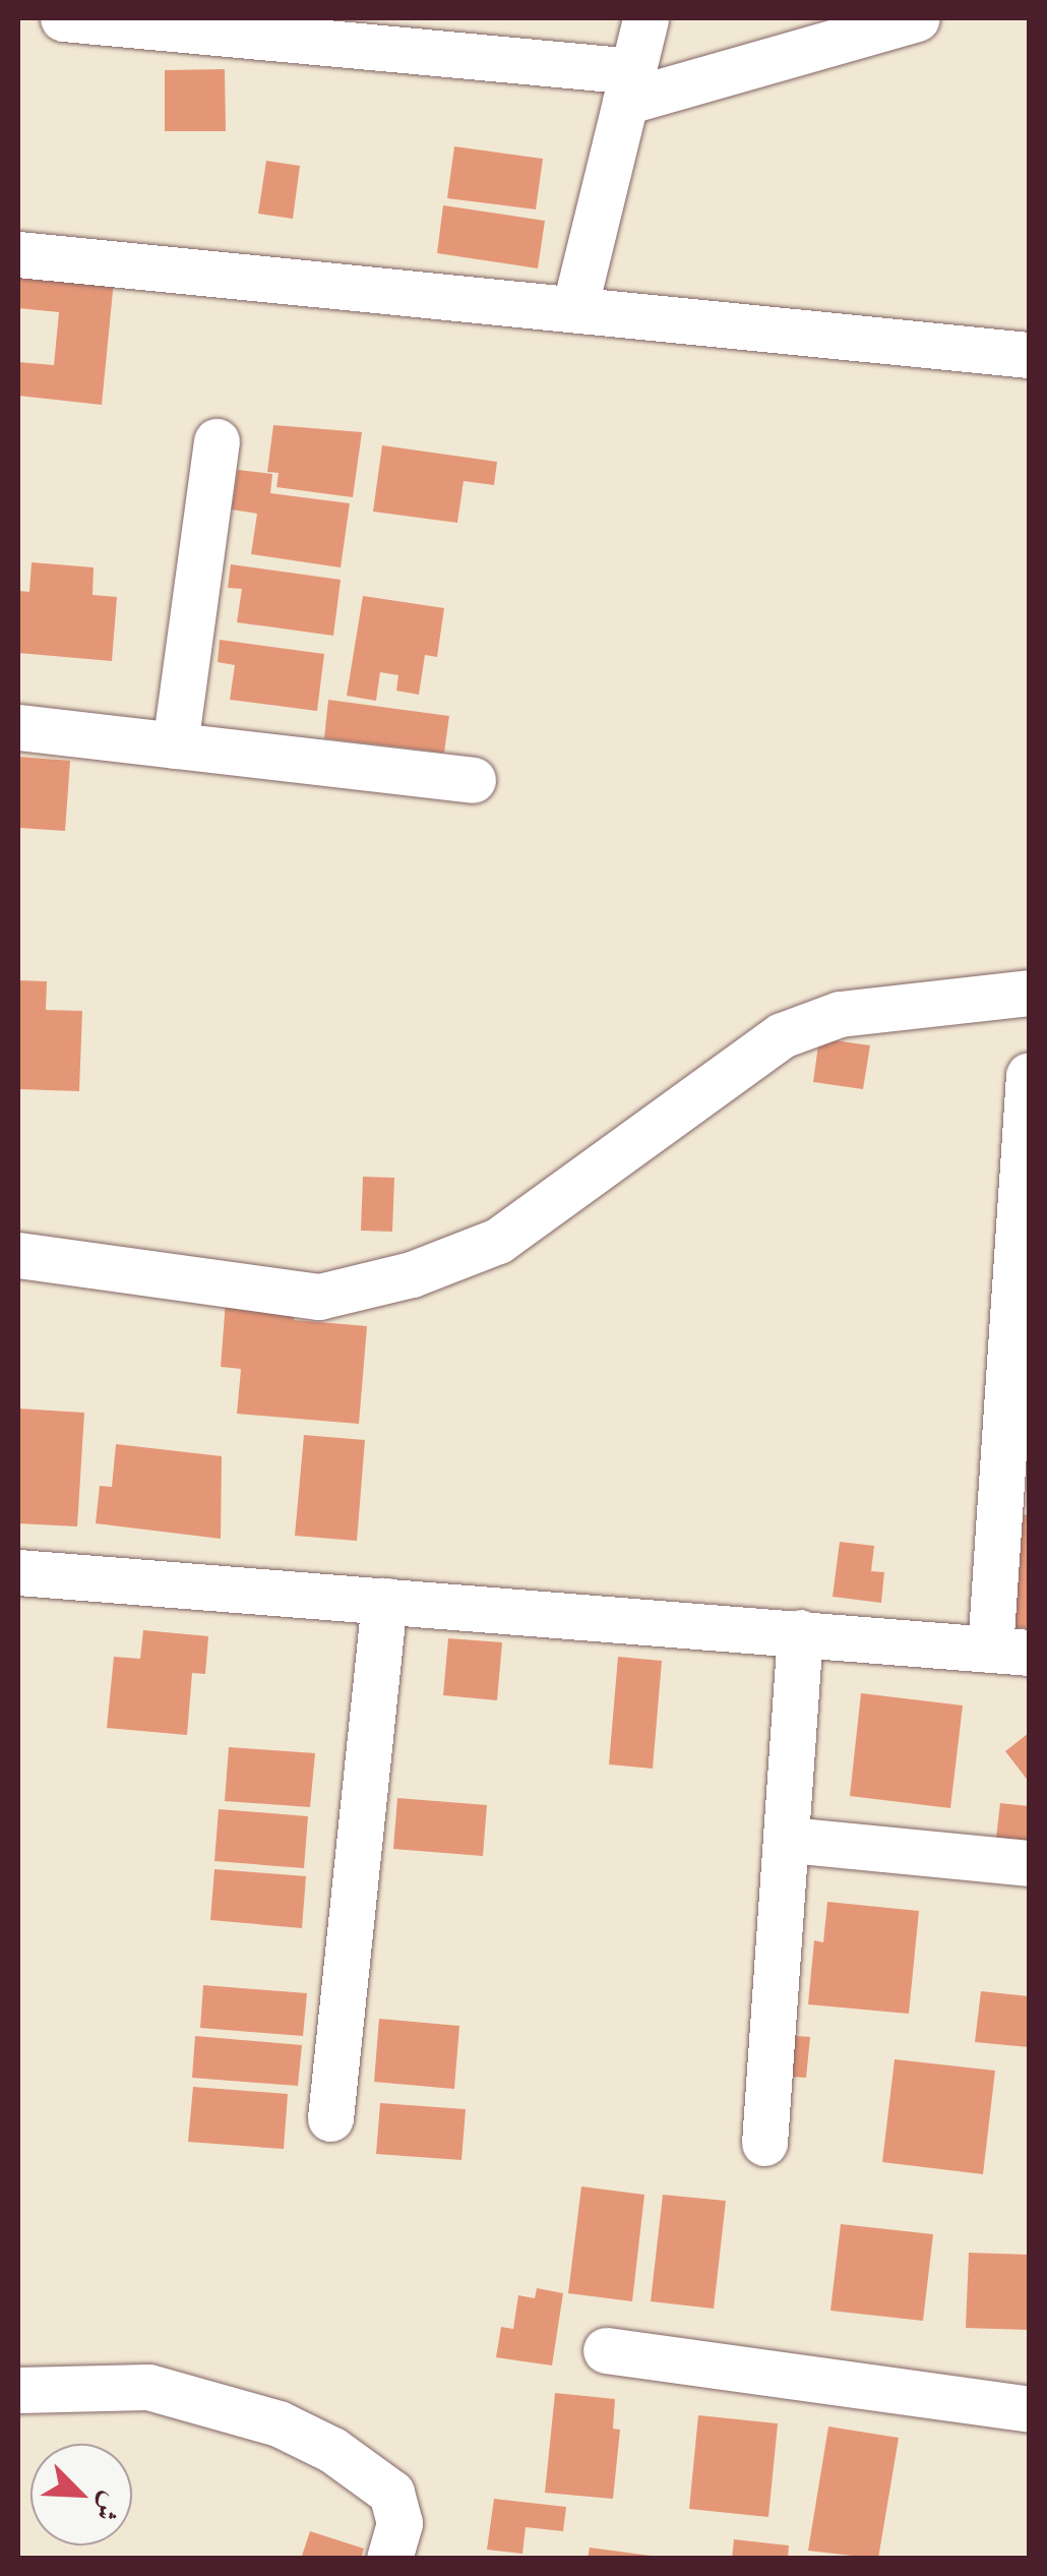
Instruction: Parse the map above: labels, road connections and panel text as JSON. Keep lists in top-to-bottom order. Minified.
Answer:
{"north":"bottom right"}
